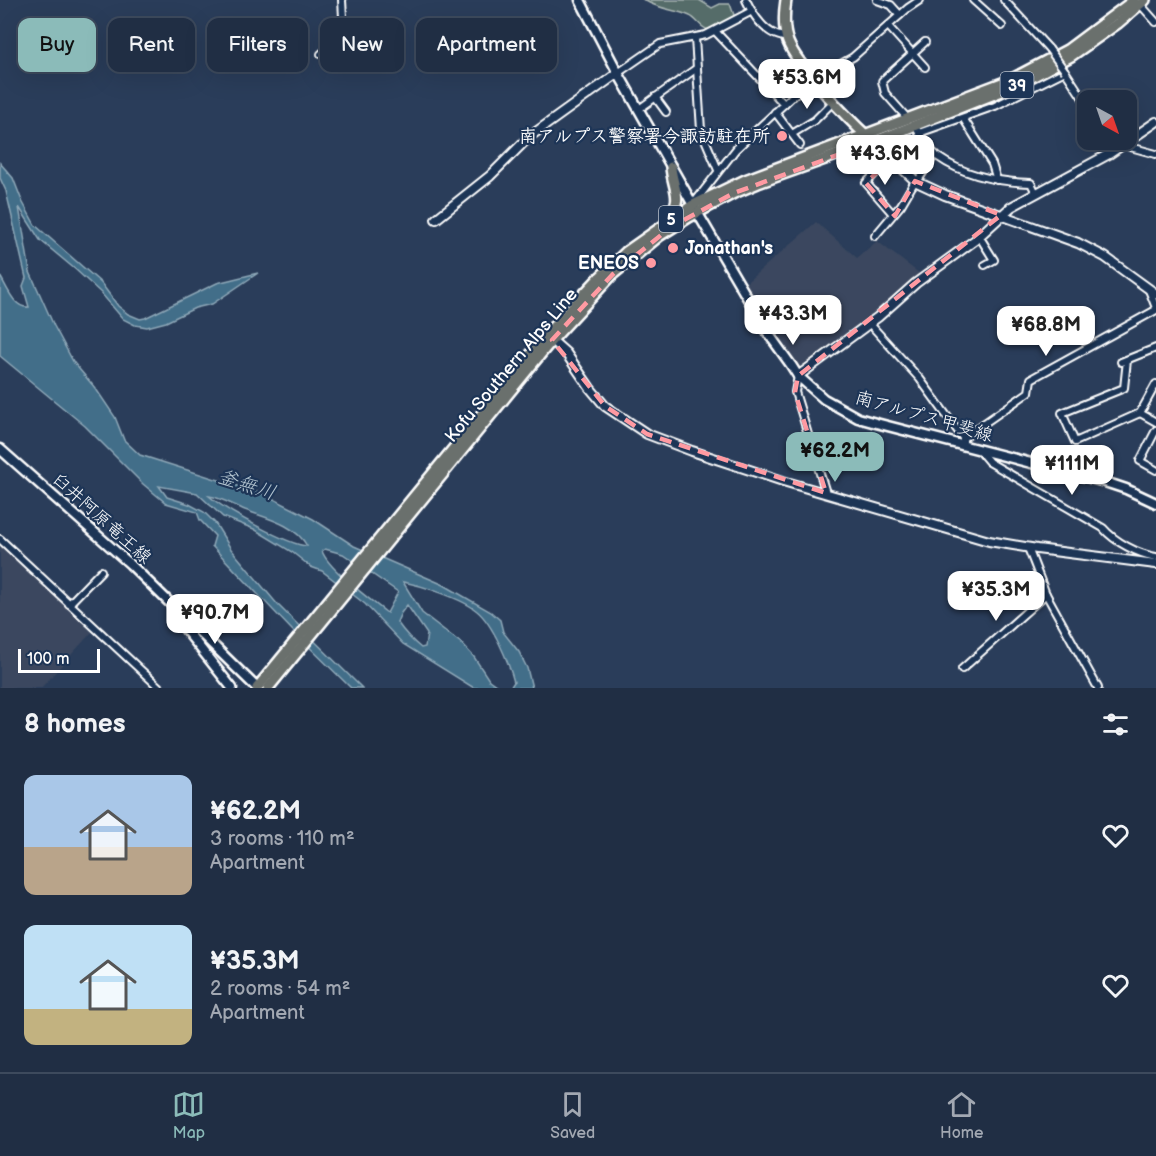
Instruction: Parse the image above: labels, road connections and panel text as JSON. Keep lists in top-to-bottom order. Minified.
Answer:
{"streets":{"main road":["39","5","Kofu Southern Alps Line","南アルプス甲斐線","臼井阿原竜王線"]},"crossings":[["39","Kofu Southern Alps Line"],["Kofu Southern Alps Line","南アルプス甲斐線"],["Kofu Southern Alps Line","臼井阿原竜王線"]],"water":["釜無川"],"places":["南アルプス警察署今諏訪駐在所","Jonathan's","ENEOS"],"scale_bar":"100 m","north":"bottom right","page":{"chip":["Buy","Rent","Filters","New","Apartment"],"price":["¥53.6M","¥43.6M","¥43.3M","¥68.8M","¥62.2M","¥111M","¥35.3M","¥90.7M"],"scale":"100 m","heading":"8 homes","list":[{"name":"¥62.2M","note":"3 rooms · 110 m² · Apartment"},{"name":"¥35.3M","note":"2 rooms · 54 m² · Apartment"}],"tabs":["Map","Saved","Home"]}}
